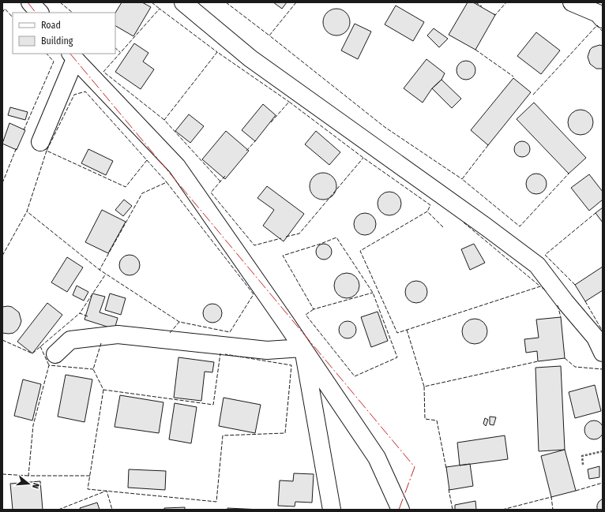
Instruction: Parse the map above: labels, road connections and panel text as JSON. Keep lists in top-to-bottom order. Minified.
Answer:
{"legend":["Road","Building"],"north":"right"}
